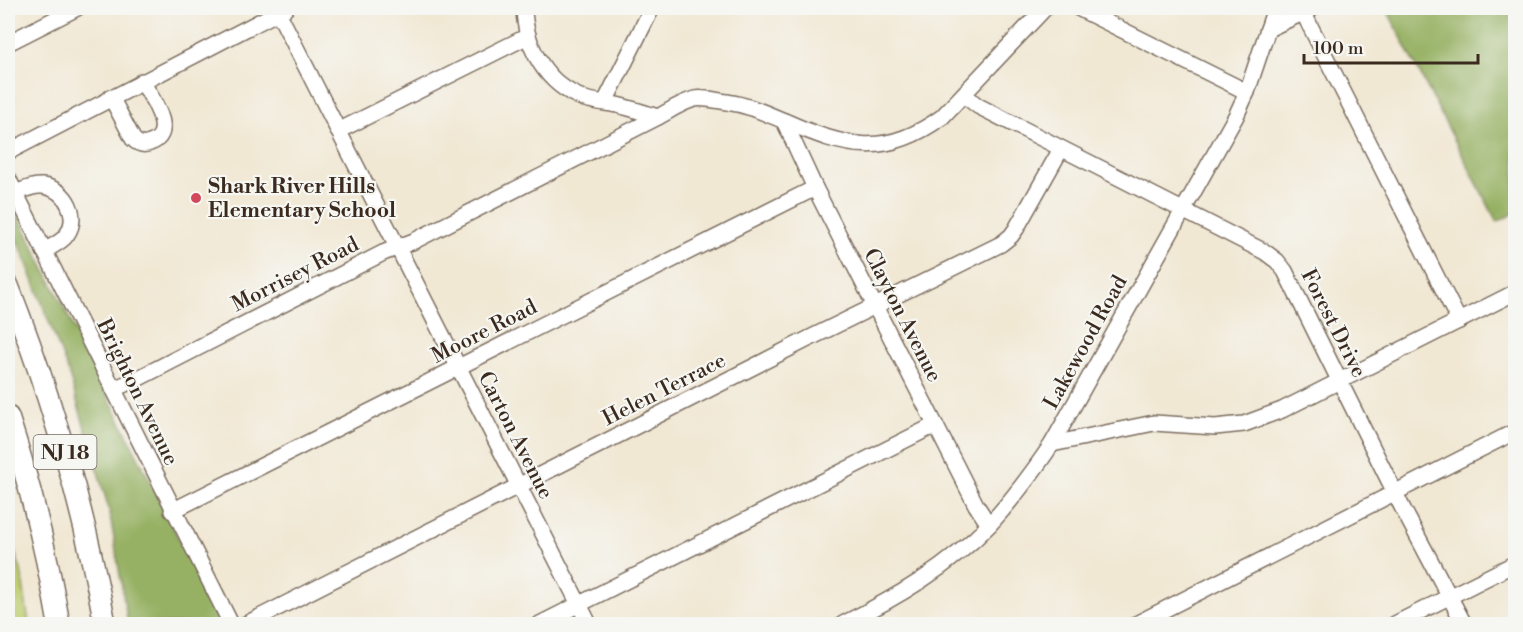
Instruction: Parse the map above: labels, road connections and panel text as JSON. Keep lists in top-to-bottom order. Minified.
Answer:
{"streets":{"highway":["NJ 18"],"street":["Morrisey Road","Clayton Avenue","Forest Drive","Moore Road","Lakewood Road","Helen Terrace","Brighton Avenue","Carton Avenue"]},"crossings":[["Morrisey Road","Clayton Avenue"],["Morrisey Road","Forest Drive"],["Morrisey Road","Brighton Avenue"],["Morrisey Road","Carton Avenue"],["Clayton Avenue","Moore Road"],["Clayton Avenue","Lakewood Road"],["Clayton Avenue","Helen Terrace"],["Forest Drive","Lakewood Road"],["Forest Drive","Helen Terrace"],["Moore Road","Brighton Avenue"],["Moore Road","Carton Avenue"],["Helen Terrace","Carton Avenue"]],"places":["Shark River Hills Elementary School"],"scale_bar":"100 m"}
